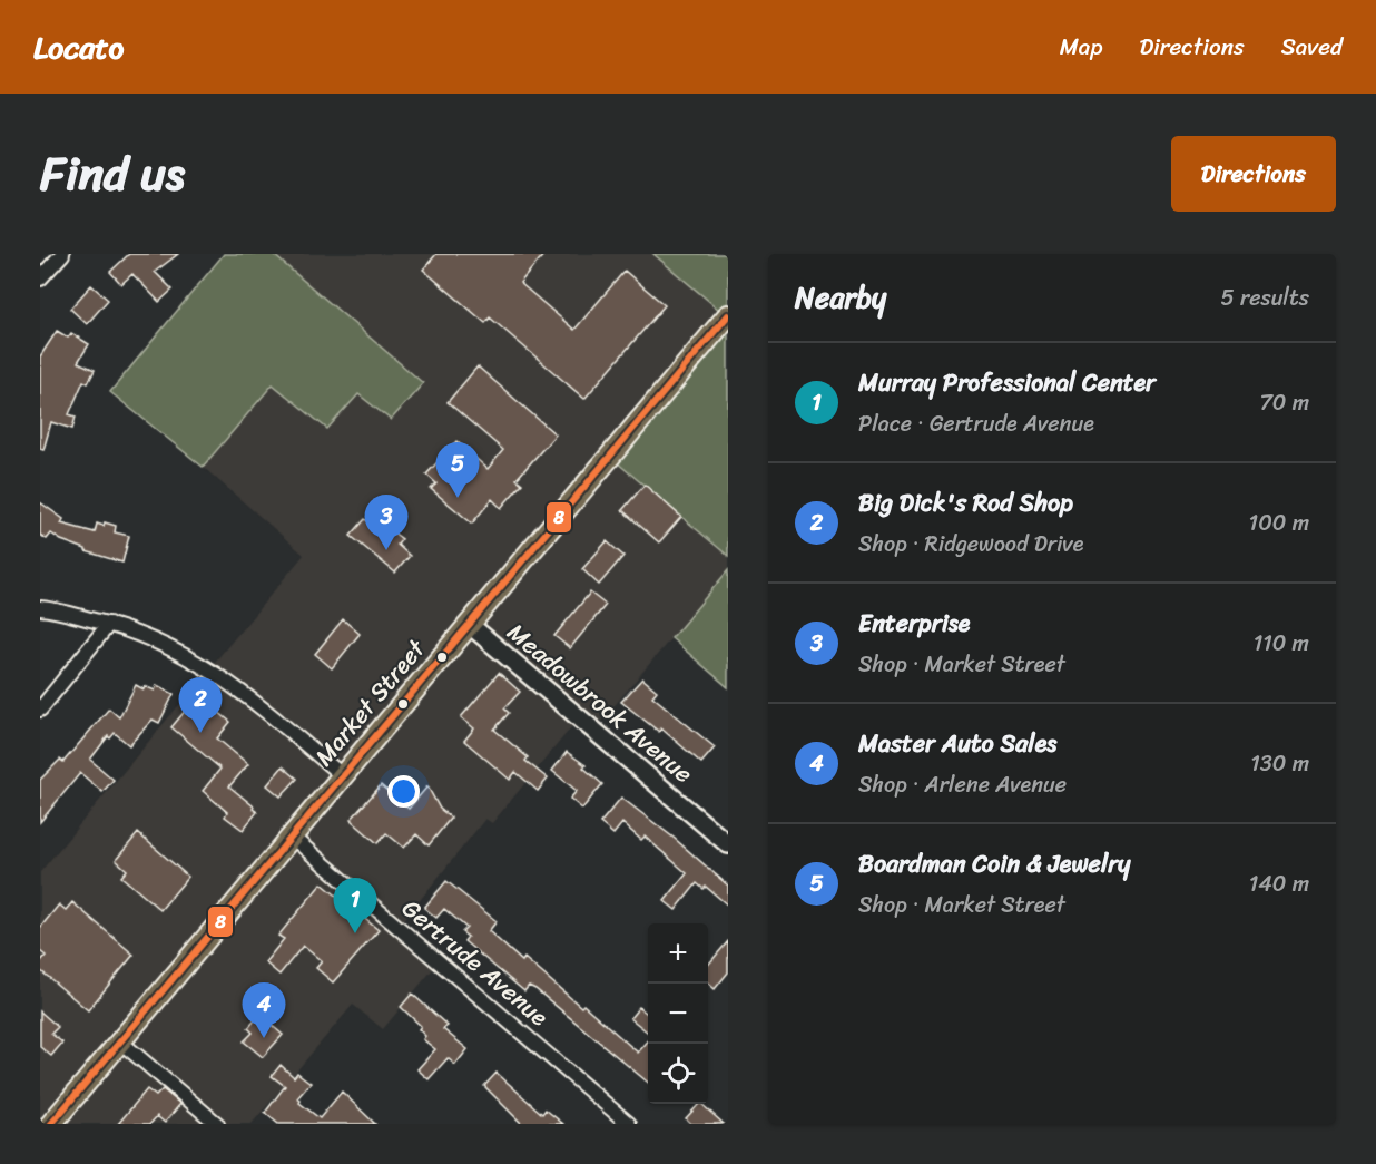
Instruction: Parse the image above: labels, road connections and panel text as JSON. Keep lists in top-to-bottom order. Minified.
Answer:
{"streets":{"main road":["Market Street"],"street":["Meadowbrook Avenue","Gertrude Avenue"]},"crossings":[["Market Street","Meadowbrook Avenue"],["Market Street","Gertrude Avenue"]],"lines":["transit line 8"],"page":{"header":"Locato","nav":["Map","Directions","Saved"],"title":"Find us","buttons":"Directions","heading":["Nearby","5 results"],"list":[{"mark":"1","name":"Murray Professional Center","note":"Place · Gertrude Avenue","value":"70 m"},{"mark":"2","name":"Big Dick's Rod Shop","note":"Shop · Ridgewood Drive","value":"100 m"},{"mark":"3","name":"Enterprise","note":"Shop · Market Street","value":"110 m"},{"mark":"4","name":"Master Auto Sales","note":"Shop · Arlene Avenue","value":"130 m"},{"mark":"5","name":"Boardman Coin & Jewelry","note":"Shop · Market Street","value":"140 m"}],"pins":["5","3","2","1","4"],"map_buttons":["+","−"]}}
